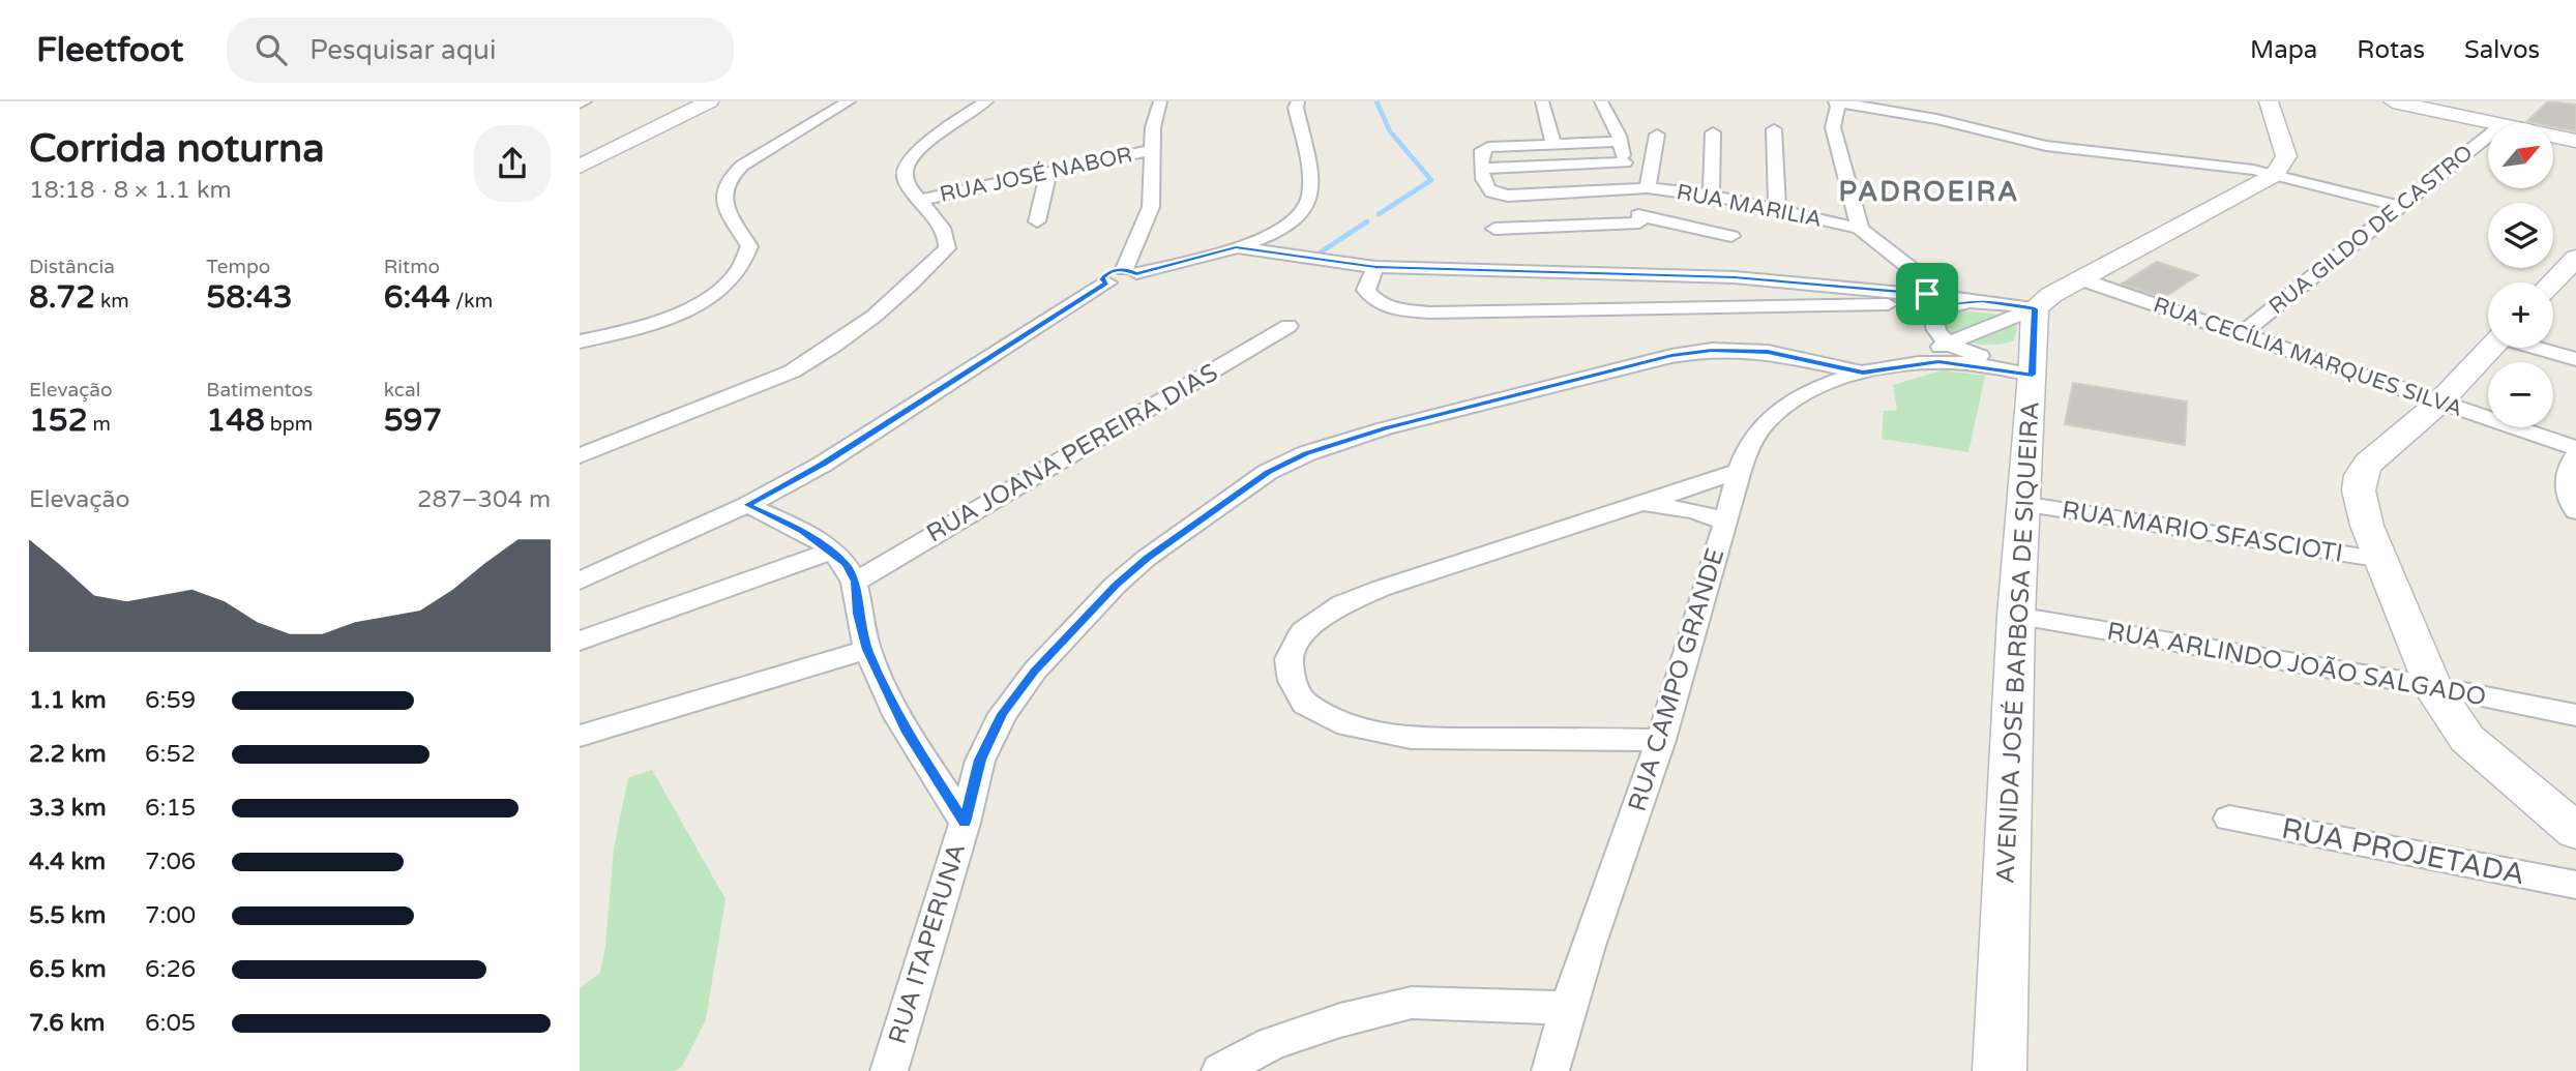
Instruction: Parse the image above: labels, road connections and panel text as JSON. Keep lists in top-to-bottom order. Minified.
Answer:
{"streets":{"main road":["AVENIDA JOSÉ BARBOSA DE SIQUEIRA"],"street":["RUA JOSÉ NABOR","RUA MARILIA","RUA GILDO DE CASTRO","RUA CECÍLIA MARQUES SILVA","RUA JOANA PEREIRA DIAS","RUA MARIO SFASCIOTI","RUA ARLINDO JOÃO SALGADO","RUA CAMPO GRANDE","RUA PROJETADA","RUA ITAPERUNA"]},"crossings":[["RUA GILDO DE CASTRO","RUA CECÍLIA MARQUES SILVA"],["RUA MARIO SFASCIOTI","AVENIDA JOSÉ BARBOSA DE SIQUEIRA"],["AVENIDA JOSÉ BARBOSA DE SIQUEIRA","RUA ARLINDO JOÃO SALGADO"],["AVENIDA JOSÉ BARBOSA DE SIQUEIRA","RUA CAMPO GRANDE"],["RUA CAMPO GRANDE","RUA ITAPERUNA"]],"districts":["PADROEIRA"],"north":"top right","page":{"header":"Fleetfoot","search":"Pesquisar aqui","nav":["Mapa","Rotas","Salvos"],"heading":["Corrida noturna","18:18 · 8 × 1.1 km"],"map_buttons":["+","−"],"stats":[["Distância","8.72 km"],["Tempo","58:43"],["Ritmo","6:44 /km"],["Elevação","152 m"],["Batimentos","148 bpm"],["kcal","597"]],"chart":["Elevação","287–304 m"],"list":[{"name":"1.1 km","note":"6:59"},{"name":"2.2 km","note":"6:52"},{"name":"3.3 km","note":"6:15"},{"name":"4.4 km","note":"7:06"},{"name":"5.5 km","note":"7:00"},{"name":"6.5 km","note":"6:26"},{"name":"7.6 km","note":"6:05"}]}}
